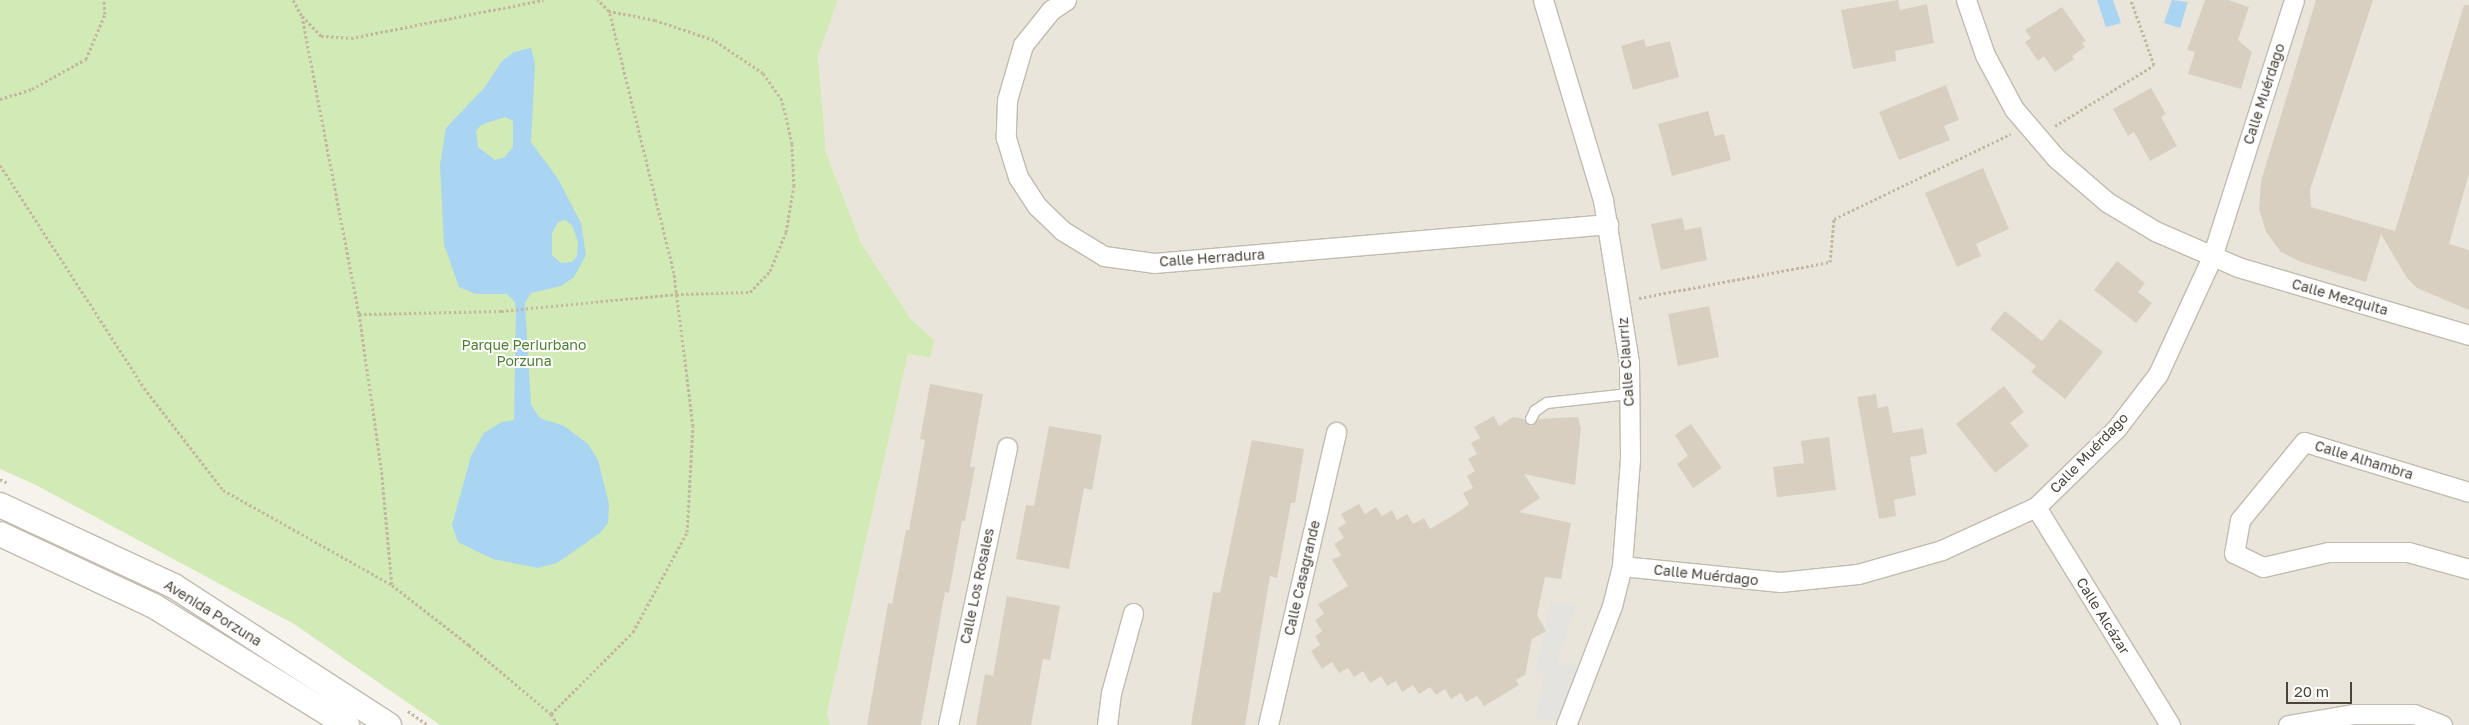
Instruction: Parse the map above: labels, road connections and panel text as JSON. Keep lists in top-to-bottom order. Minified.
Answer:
{"streets":{"street":["Calle Muérdago","Calle Herradura","Calle Mezquita","Calle Ciaurriz","Calle Alhambra","Calle Casagrande","Calle Los Rosales","Avenida Porzuna","Calle Alcázar"]},"crossings":[["Calle Muérdago","Calle Mezquita"],["Calle Muérdago","Calle Ciaurriz"],["Calle Muérdago","Calle Alcázar"],["Calle Herradura","Calle Ciaurriz"]],"parks":["Parque Periurbano Porzuna"],"scale_bar":"20 m"}
